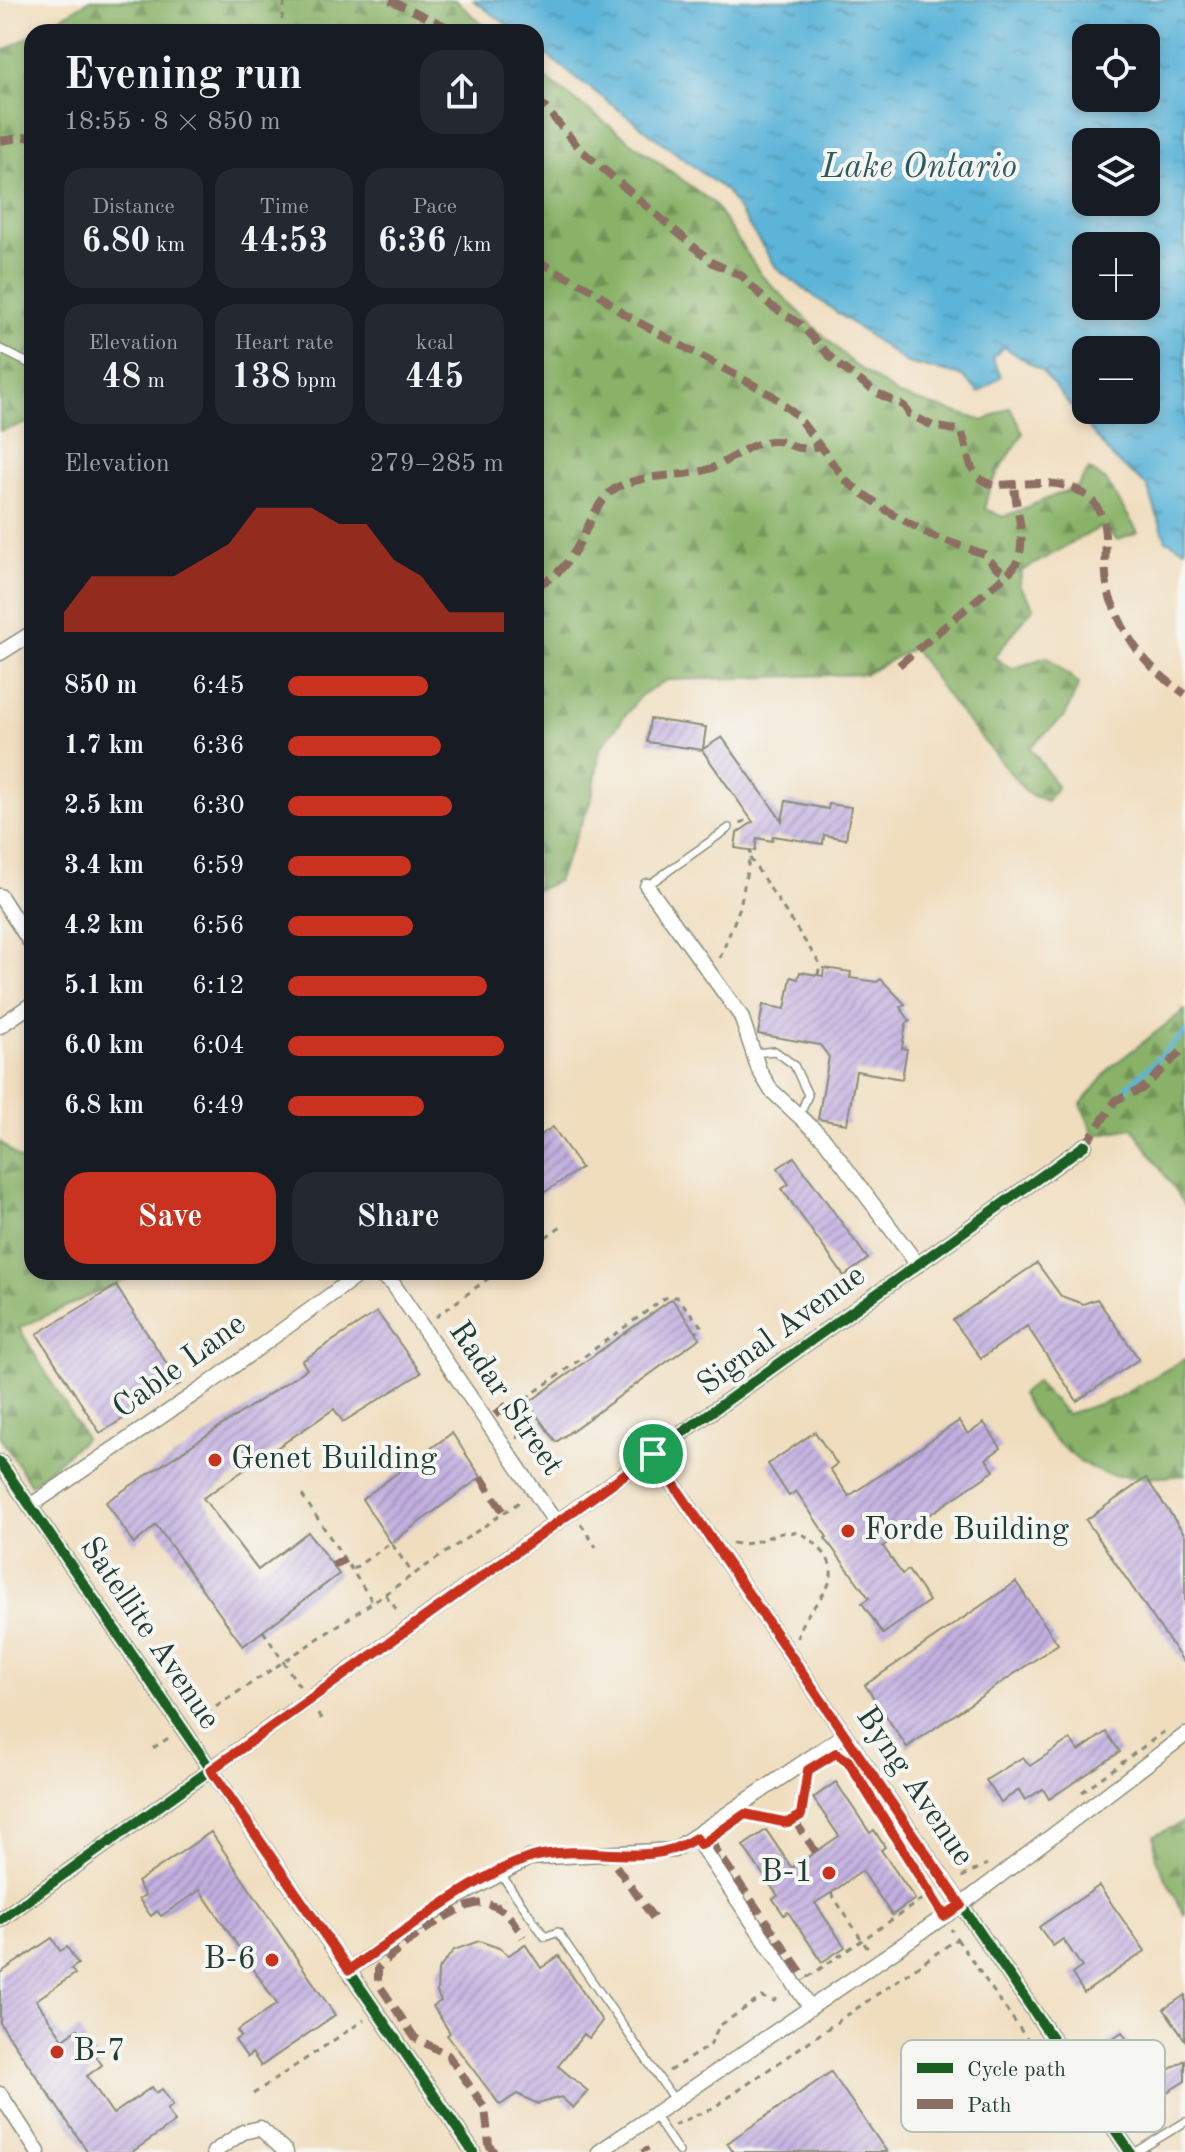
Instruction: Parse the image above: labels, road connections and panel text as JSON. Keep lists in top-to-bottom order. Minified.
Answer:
{"streets":{"street":["Signal Avenue","Cable Lane","Radar Street","Satellite Avenue","Byng Avenue"]},"crossings":[["Signal Avenue","Radar Street"],["Signal Avenue","Satellite Avenue"],["Signal Avenue","Byng Avenue"],["Cable Lane","Satellite Avenue"]],"water":["Lake Ontario"],"places":["Genet Building","Forde Building","B-1","B-6","B-7"],"legend":["Cycle path","Path"],"page":{"map_buttons":["+","−"],"heading":["Evening run","18:55 · 8 × 850 m"],"stats":[["Distance","6.80 km"],["Time","44:53"],["Pace","6:36 /km"],["Elevation","48 m"],["Heart rate","138 bpm"],["kcal","445"]],"chart":["Elevation","279–285 m"],"list":[{"name":"850 m","note":"6:45"},{"name":"1.7 km","note":"6:36"},{"name":"2.5 km","note":"6:30"},{"name":"3.4 km","note":"6:59"},{"name":"4.2 km","note":"6:56"},{"name":"5.1 km","note":"6:12"},{"name":"6.0 km","note":"6:04"},{"name":"6.8 km","note":"6:49"}],"buttons":["Save","Share"]}}
